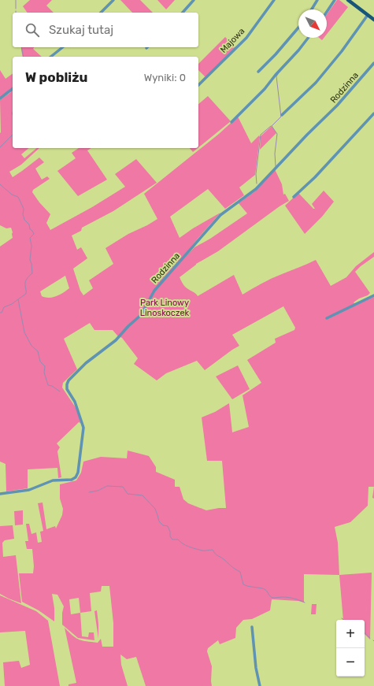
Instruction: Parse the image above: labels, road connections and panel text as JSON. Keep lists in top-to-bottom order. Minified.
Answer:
{"streets":{"street":["Majowa","Rodzinna"]},"parks":["Park Linowy Linoskoczek"],"north":"bottom right","page":{"search":"Szukaj tutaj","heading":["W pobliżu","Wyniki: 0"],"map_buttons":["+","−"]}}
